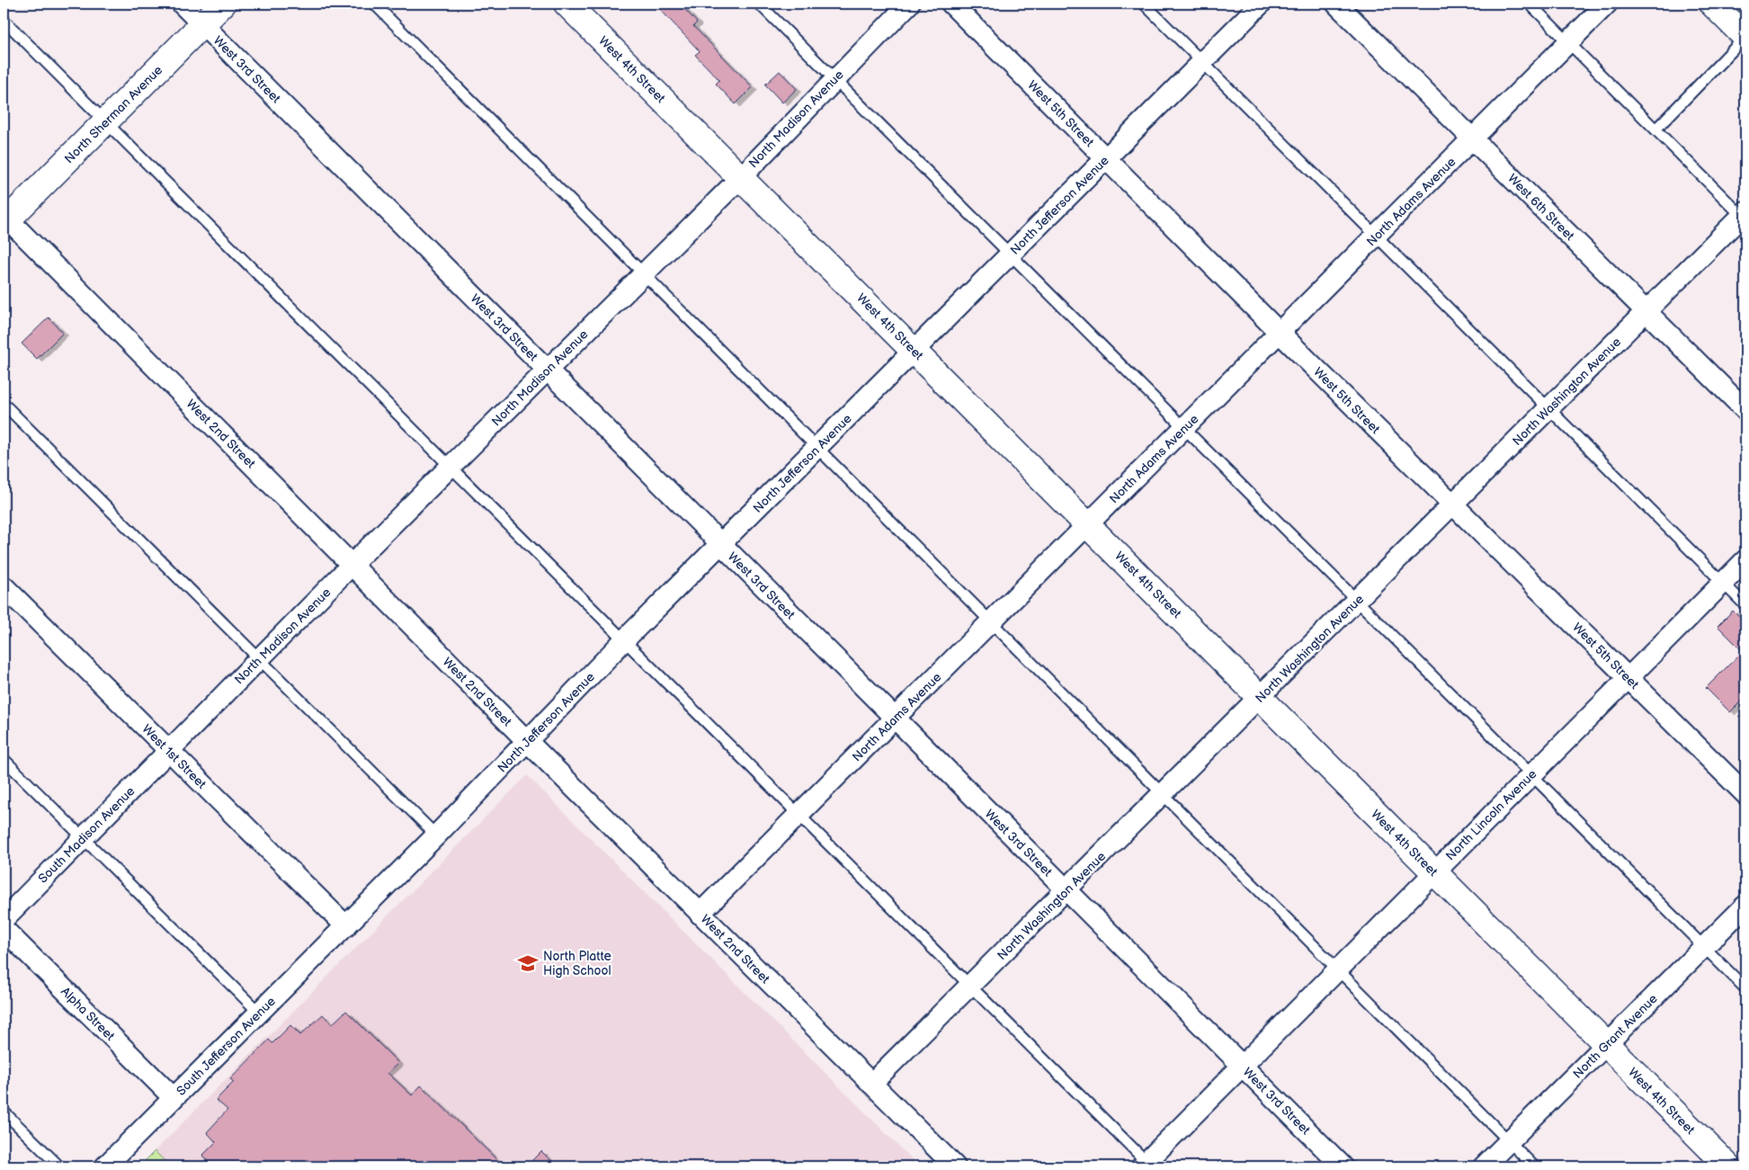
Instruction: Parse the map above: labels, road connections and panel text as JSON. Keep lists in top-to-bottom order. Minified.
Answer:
{"streets":{"main road":["West 4th Street","North Sherman Avenue"],"street":["West 3rd Street","West 5th Street","North Madison Avenue","North Adams Avenue","North Jefferson Avenue","West 6th Street","North Washington Avenue","West 2nd Street","West 1st Street","North Lincoln Avenue","South Madison Avenue","Alpha Street","North Grant Avenue","South Jefferson Avenue"]},"crossings":[["West 3rd Street","North Sherman Avenue"],["West 3rd Street","North Madison Avenue"],["West 3rd Street","North Adams Avenue"],["West 3rd Street","North Jefferson Avenue"],["West 3rd Street","North Washington Avenue"],["West 3rd Street","North Lincoln Avenue"],["West 4th Street","North Madison Avenue"],["West 4th Street","North Adams Avenue"],["West 4th Street","North Jefferson Avenue"],["West 4th Street","North Washington Avenue"],["West 4th Street","North Lincoln Avenue"],["West 4th Street","North Grant Avenue"],["West 5th Street","North Adams Avenue"],["West 5th Street","North Jefferson Avenue"],["West 5th Street","North Washington Avenue"],["West 5th Street","North Lincoln Avenue"],["North Sherman Avenue","West 2nd Street"],["North Madison Avenue","West 2nd Street"],["North Madison Avenue","West 1st Street"],["North Madison Avenue","South Madison Avenue"],["North Adams Avenue","West 6th Street"],["North Adams Avenue","West 2nd Street"],["North Jefferson Avenue","West 2nd Street"],["North Jefferson Avenue","West 1st Street"],["North Jefferson Avenue","South Jefferson Avenue"],["West 6th Street","North Washington Avenue"],["North Washington Avenue","West 2nd Street"],["West 1st Street","South Madison Avenue"],["West 1st Street","South Jefferson Avenue"],["Alpha Street","South Jefferson Avenue"]],"places":{"school or university":["North Platte High School"]}}
